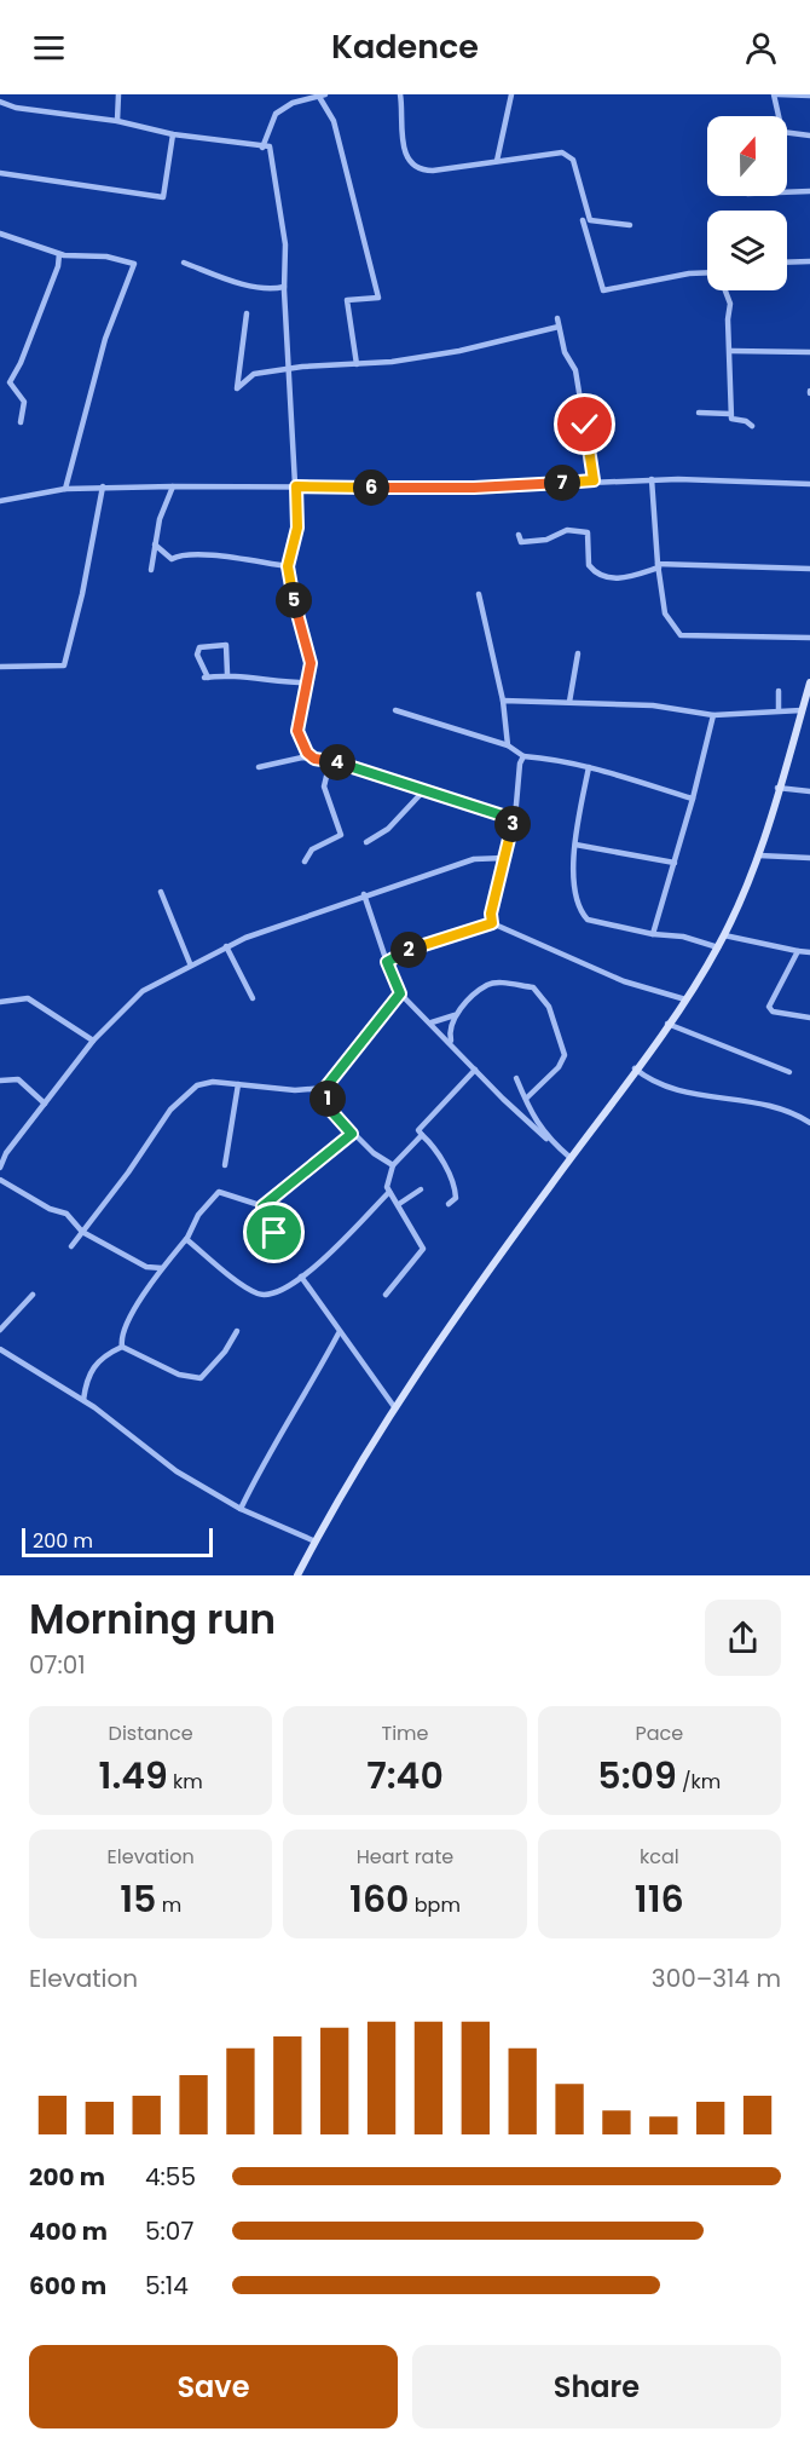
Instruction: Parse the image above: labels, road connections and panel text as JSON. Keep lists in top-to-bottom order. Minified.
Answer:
{"scale_bar":"200 m","north":"top","page":{"header":"Kadence","pins":["7","6","5","4","3","2","1"],"scale":"200 m","heading":["Morning run","07:01"],"stats":[["Distance","1.49 km"],["Time","7:40"],["Pace","5:09 /km"],["Elevation","15 m"],["Heart rate","160 bpm"],["kcal","116"]],"chart":["Elevation","300–314 m"],"list":[{"name":"200 m","note":"4:55"},{"name":"400 m","note":"5:07"},{"name":"600 m","note":"5:14"}],"buttons":["Save","Share"]}}
